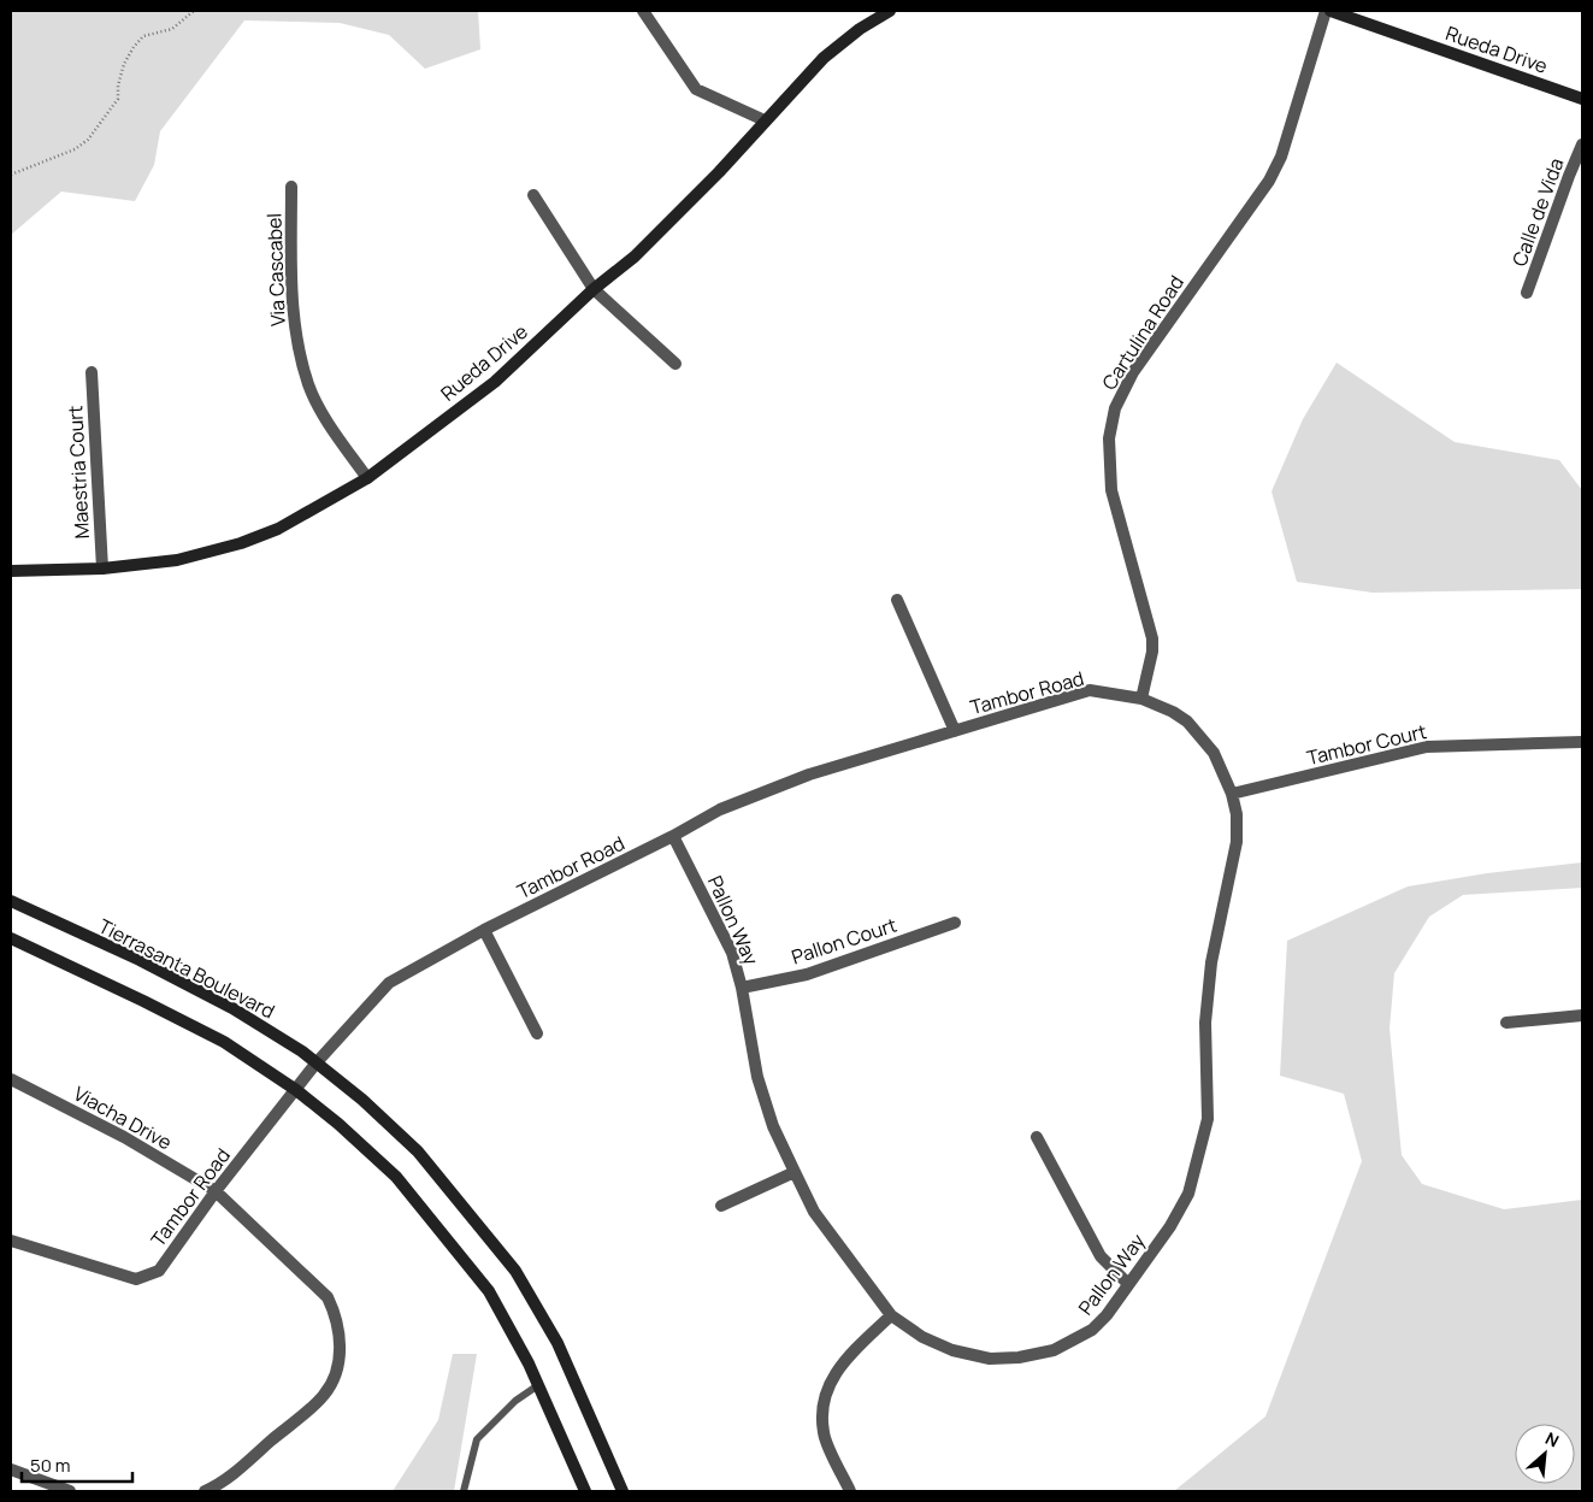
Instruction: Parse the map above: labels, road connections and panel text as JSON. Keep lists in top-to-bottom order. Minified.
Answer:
{"streets":{"main road":["Rueda Drive","Tierrasanta Boulevard"],"street":["Calle de Vida","Via Cascabel","Cartulina Road","Maestria Court","Tambor Road","Tambor Court","Pallon Way","Pallon Court","Viacha Drive"]},"crossings":[["Rueda Drive","Via Cascabel"],["Rueda Drive","Cartulina Road"],["Rueda Drive","Maestria Court"],["Cartulina Road","Tambor Road"],["Tambor Road","Tambor Court"],["Tambor Road","Pallon Way"],["Tambor Road","Tierrasanta Boulevard"],["Tambor Road","Viacha Drive"],["Tambor Court","Pallon Way"],["Pallon Way","Pallon Court"]],"scale_bar":"50 m","north":"top right"}
